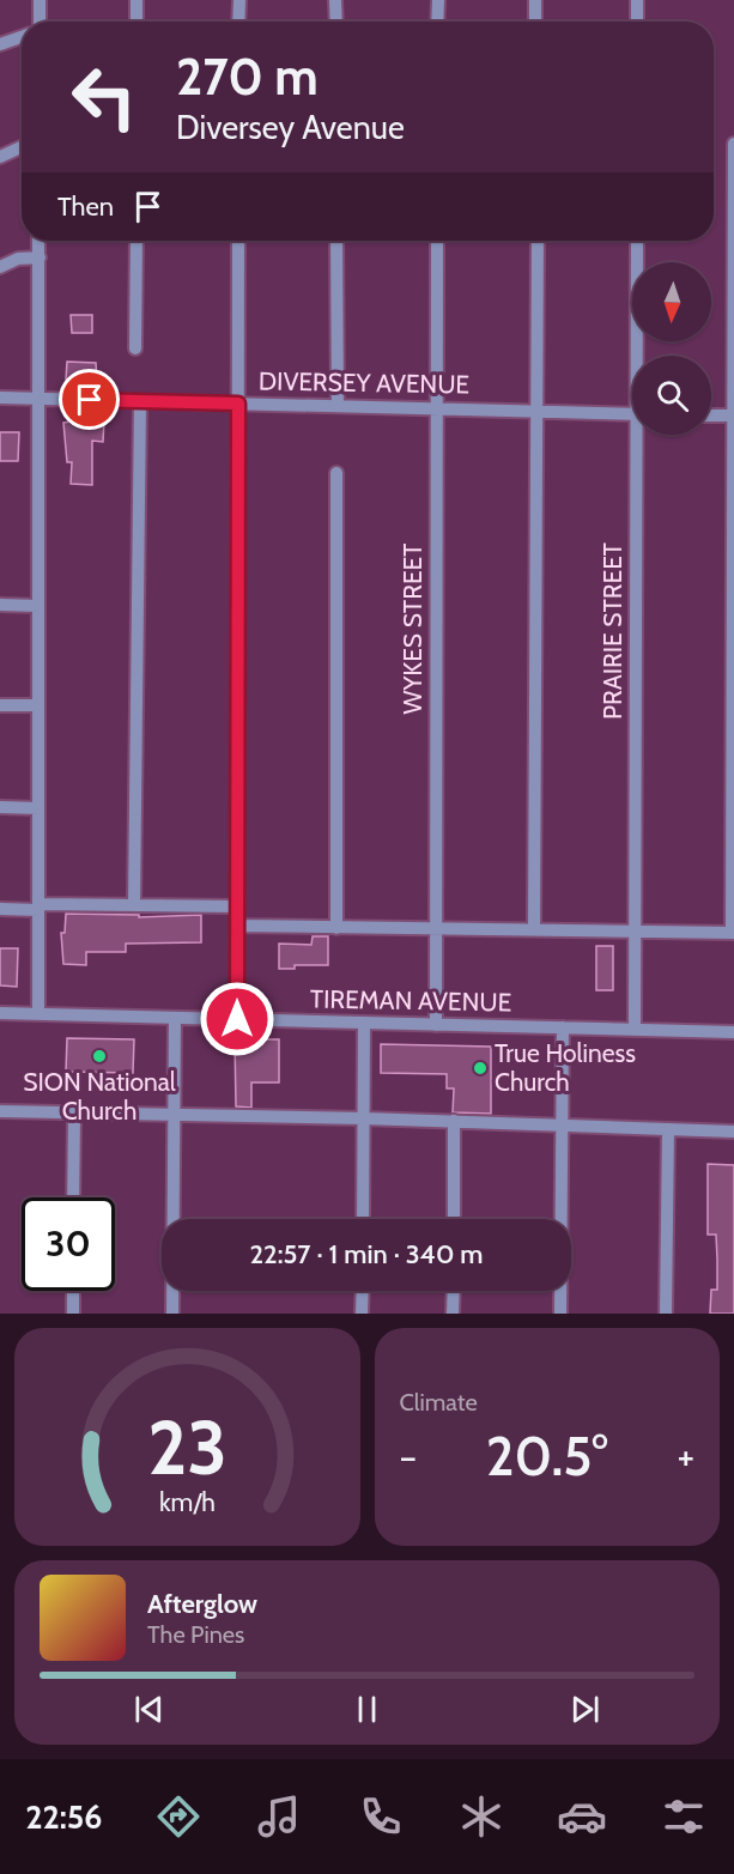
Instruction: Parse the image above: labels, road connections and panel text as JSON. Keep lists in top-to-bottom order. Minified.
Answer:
{"streets":{"street":["DIVERSEY AVENUE","WYKES STREET","PRAIRIE STREET","TIREMAN AVENUE"]},"crossings":[["DIVERSEY AVENUE","WYKES STREET"],["WYKES STREET","TIREMAN AVENUE"],["PRAIRIE STREET","TIREMAN AVENUE"]],"places":["SION National Church","True Holiness Church"],"north":"bottom","page":{"turn":["270 m","Diversey Avenue"],"then":"Then","limit":"30","trip":"22:57 · 1 min · 340 m","tile":"Climate","heat":["−","20.5°","+"],"song":["Afterglow","The Pines"],"tabs":"22:56","gauge":["23","km/h"]}}
